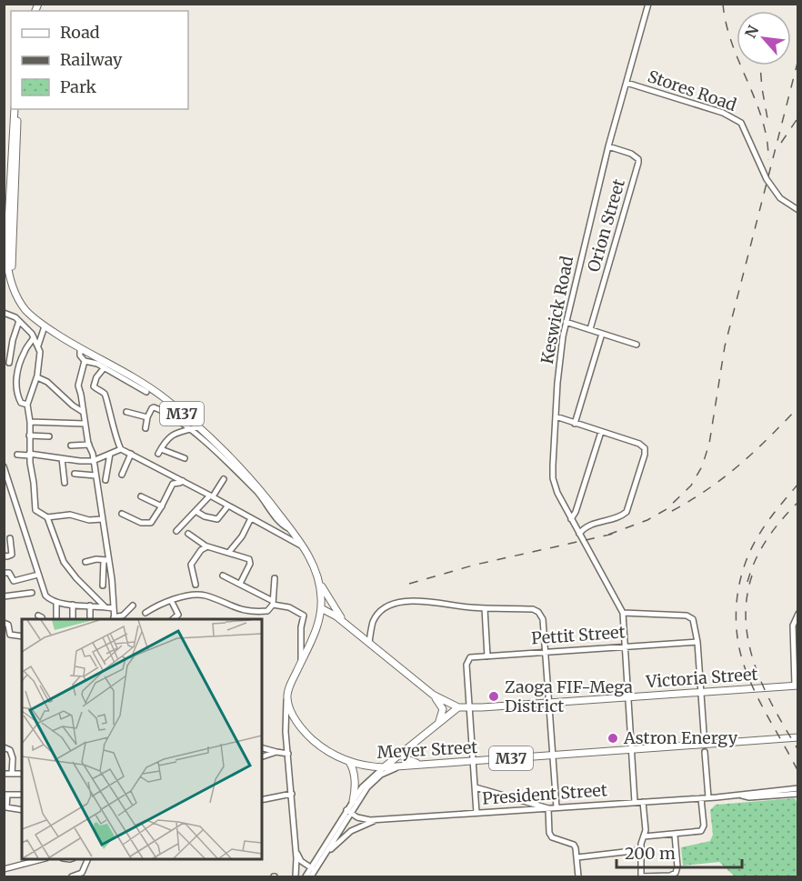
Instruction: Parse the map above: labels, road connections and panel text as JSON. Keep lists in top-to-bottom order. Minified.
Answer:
{"streets":{"main road":["M37","Victoria Street","Meyer Street"],"street":["Stores Road","Orion Street","Keswick Road","Pettit Street","President Street"]},"crossings":[["Stores Road","Keswick Road"],["Orion Street","Keswick Road"],["M37","Victoria Street"],["M37","Meyer Street"],["Pettit Street","Victoria Street"]],"places":["Zaoga FIF-Mega District","Astron Energy"],"legend":["Road","Railway","Park"],"scale_bar":"200 m","north":"top left"}
